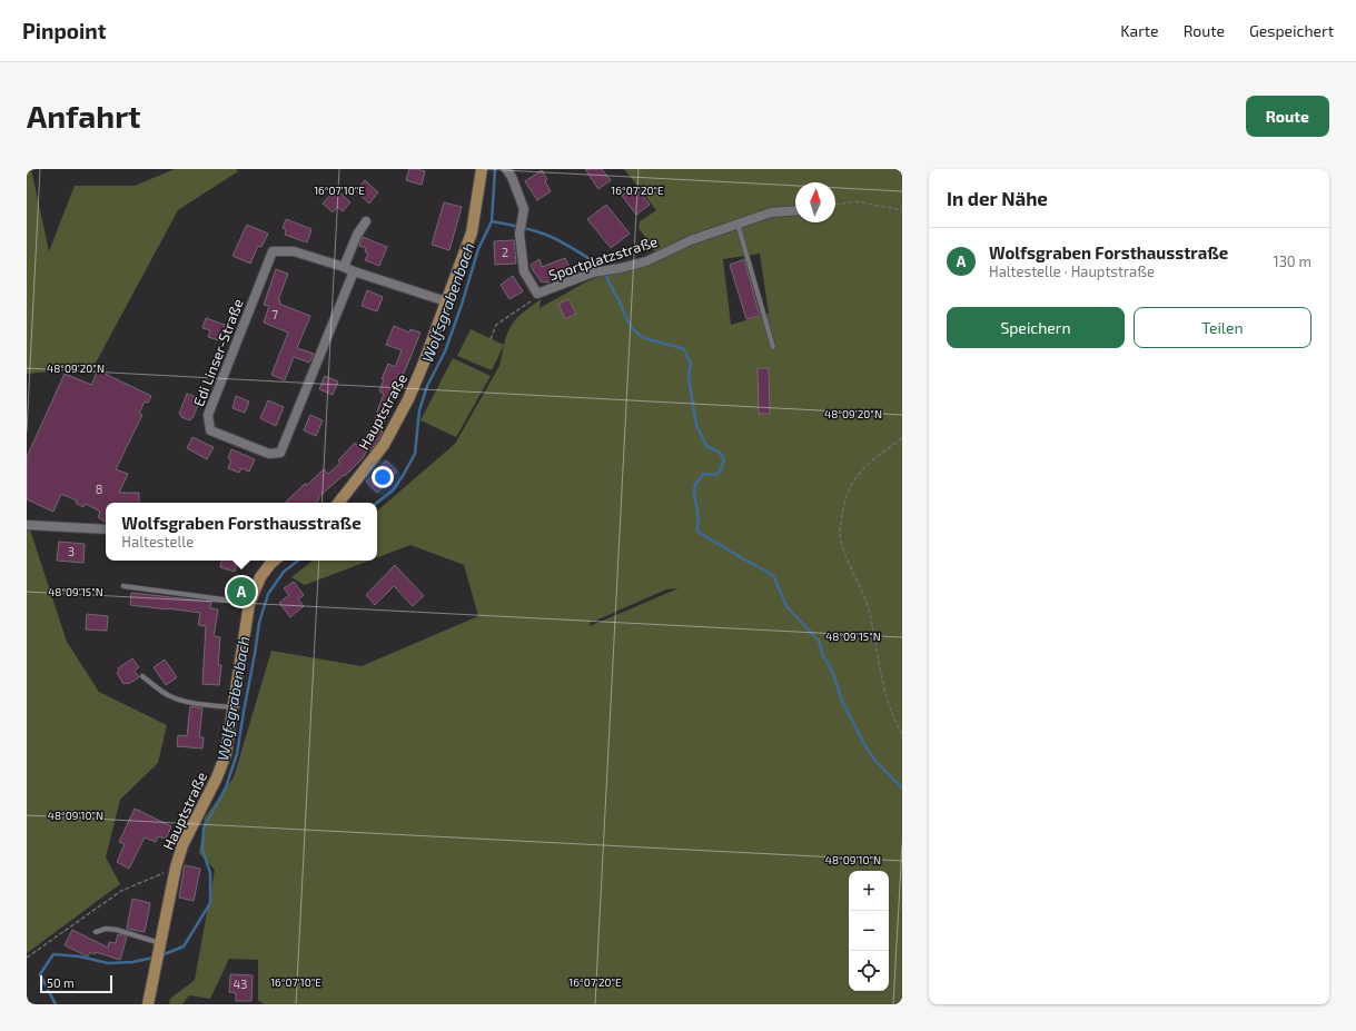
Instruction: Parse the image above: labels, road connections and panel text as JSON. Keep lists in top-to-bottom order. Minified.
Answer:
{"streets":{"main road":["Hauptstraße"],"street":["Sportplatzstraße","Edi Linser-Straße"]},"crossings":[["Edi Linser-Straße","Hauptstraße"]],"water":["Wolfsgrabenbach"],"house_numbers":["2","7","8","3","43"],"scale_bar":"50 m","north":"top","page":{"header":"Pinpoint","nav":["Karte","Route","Gespeichert"],"buttons":["Route",["Speichern","Teilen"]],"title":"Anfahrt","heading":"In der Nähe","list":[{"mark":"A","name":"Wolfsgraben Forsthausstraße","note":"Haltestelle · Hauptstraße","value":"130 m"}],"popup":["Wolfsgraben Forsthausstraße","Haltestelle"],"pins":"A","map_buttons":["+","−"],"scale":"50 m"},"coordinates":["16°07'10\"E","16°07'20\"E","48°09'20\"N","48°09'15\"N","48°09'10\"N"]}
